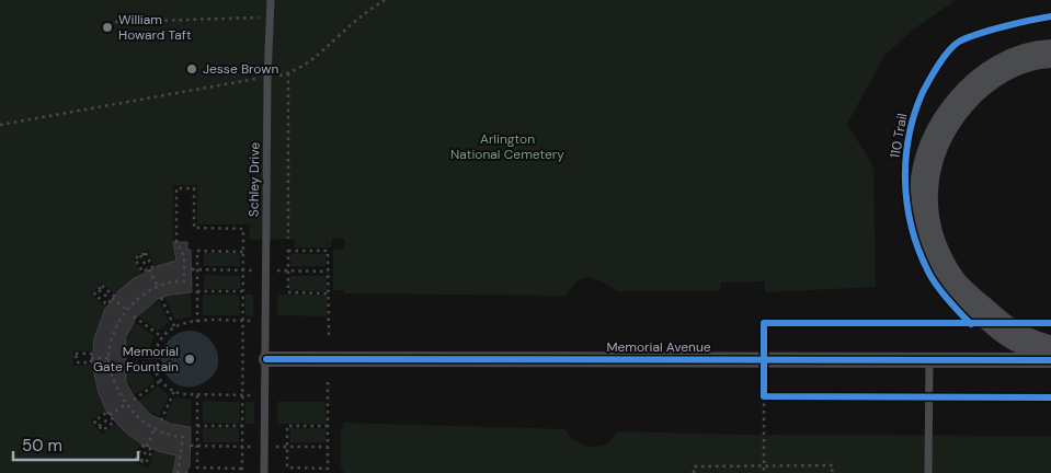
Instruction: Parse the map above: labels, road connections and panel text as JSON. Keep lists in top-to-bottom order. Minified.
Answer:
{"streets":{"street":["Memorial Avenue"],"lane":["Schley Drive"],"cycle path":["110 Trail"]},"crossings":[["Schley Drive","Memorial Avenue"]],"parks":["Arlington National Cemetery"],"places":["William Howard Taft","Jesse Brown","Memorial Gate Fountain"],"scale_bar":"50 m"}
